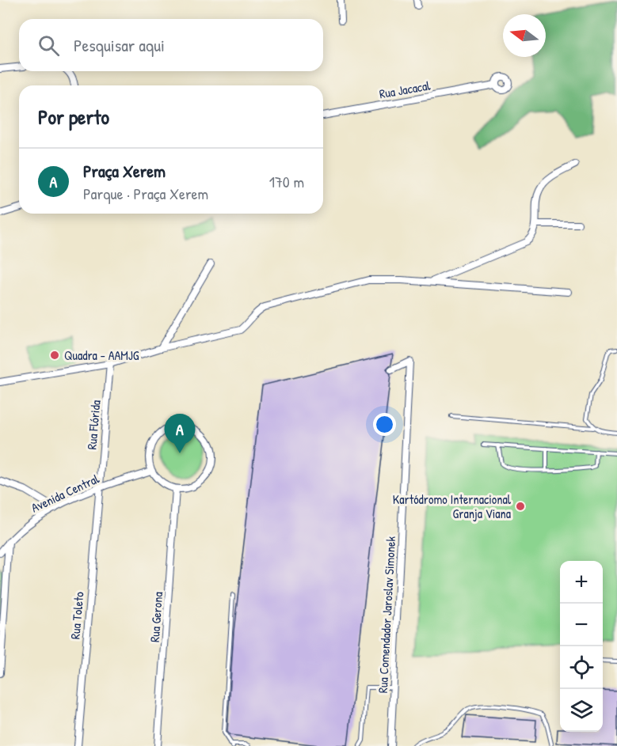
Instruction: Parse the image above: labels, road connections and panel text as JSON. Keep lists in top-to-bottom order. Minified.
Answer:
{"streets":{"street":["Rua Jacacal","Rua Flórida","Avenida Central","Rua Comendador Jaroslav Simonek","Rua Toleto","Rua Gerona"]},"crossings":[["Rua Flórida","Avenida Central"],["Rua Flórida","Rua Toleto"],["Avenida Central","Rua Toleto"],["Avenida Central","Rua Gerona"]],"places":["Quadra - AAMJG","Kartódromo Internacional Granja Viana"],"north":"left","page":{"search":"Pesquisar aqui","heading":"Por perto","list":[{"mark":"A","name":"Praça Xerem","note":"Parque · Praça Xerem","value":"170 m"}],"pins":"A","map_buttons":["+","−"]}}
